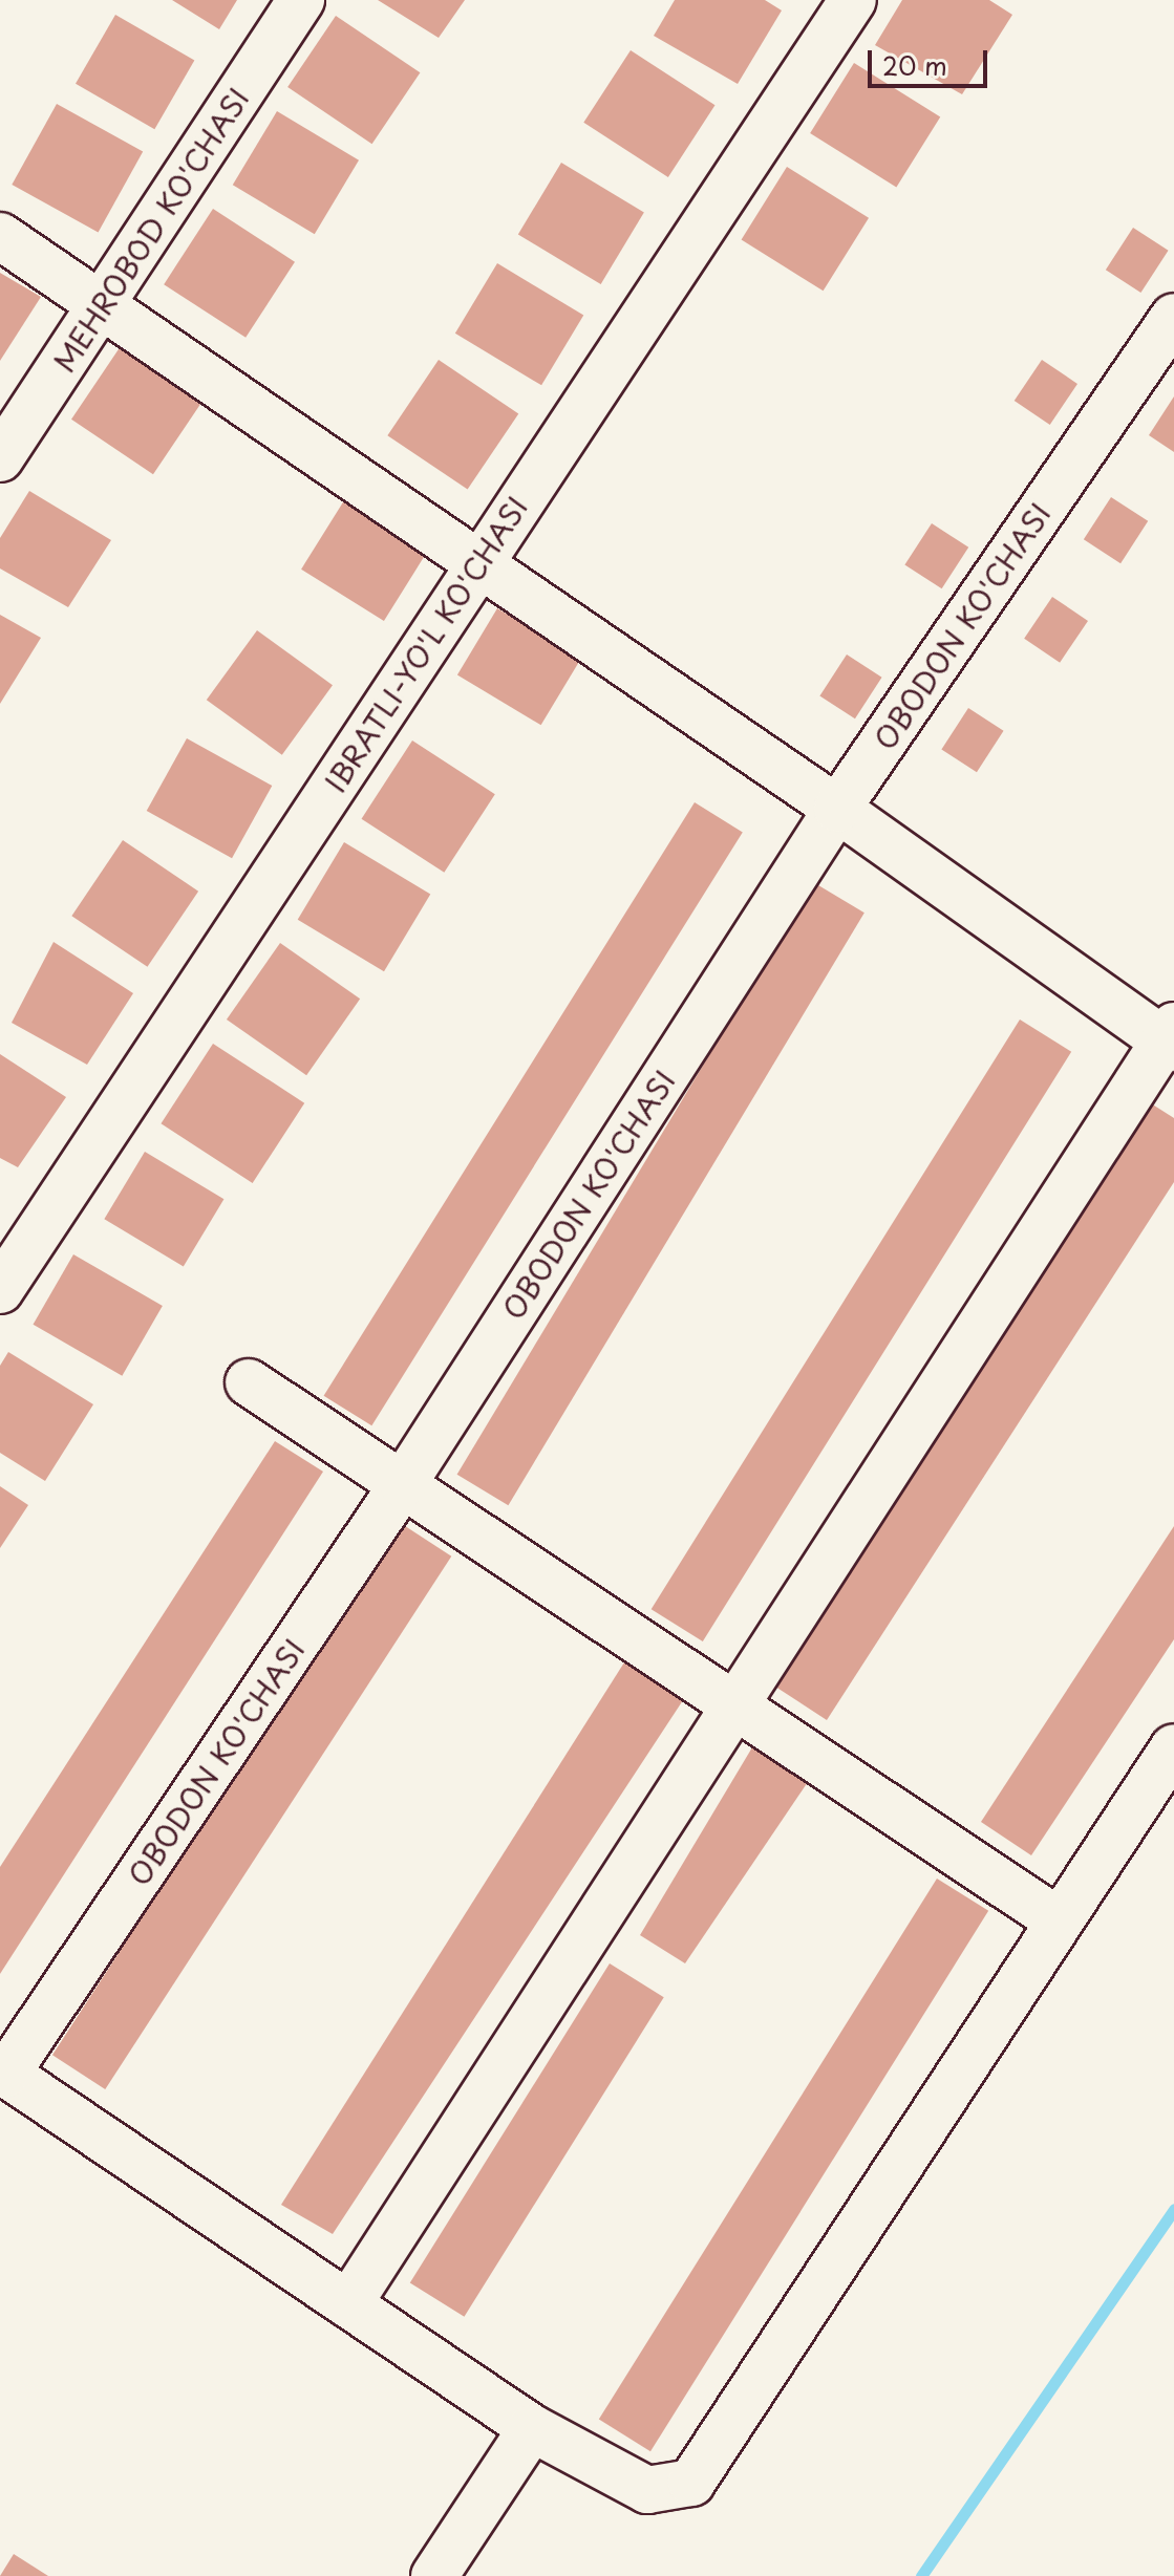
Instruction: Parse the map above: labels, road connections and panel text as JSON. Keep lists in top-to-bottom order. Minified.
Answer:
{"streets":{"street":["MEHROBOD KO'CHASI","OBODON KO'CHASI","IBRATLI-YO'L KO'CHASI"]},"scale_bar":"20 m"}
